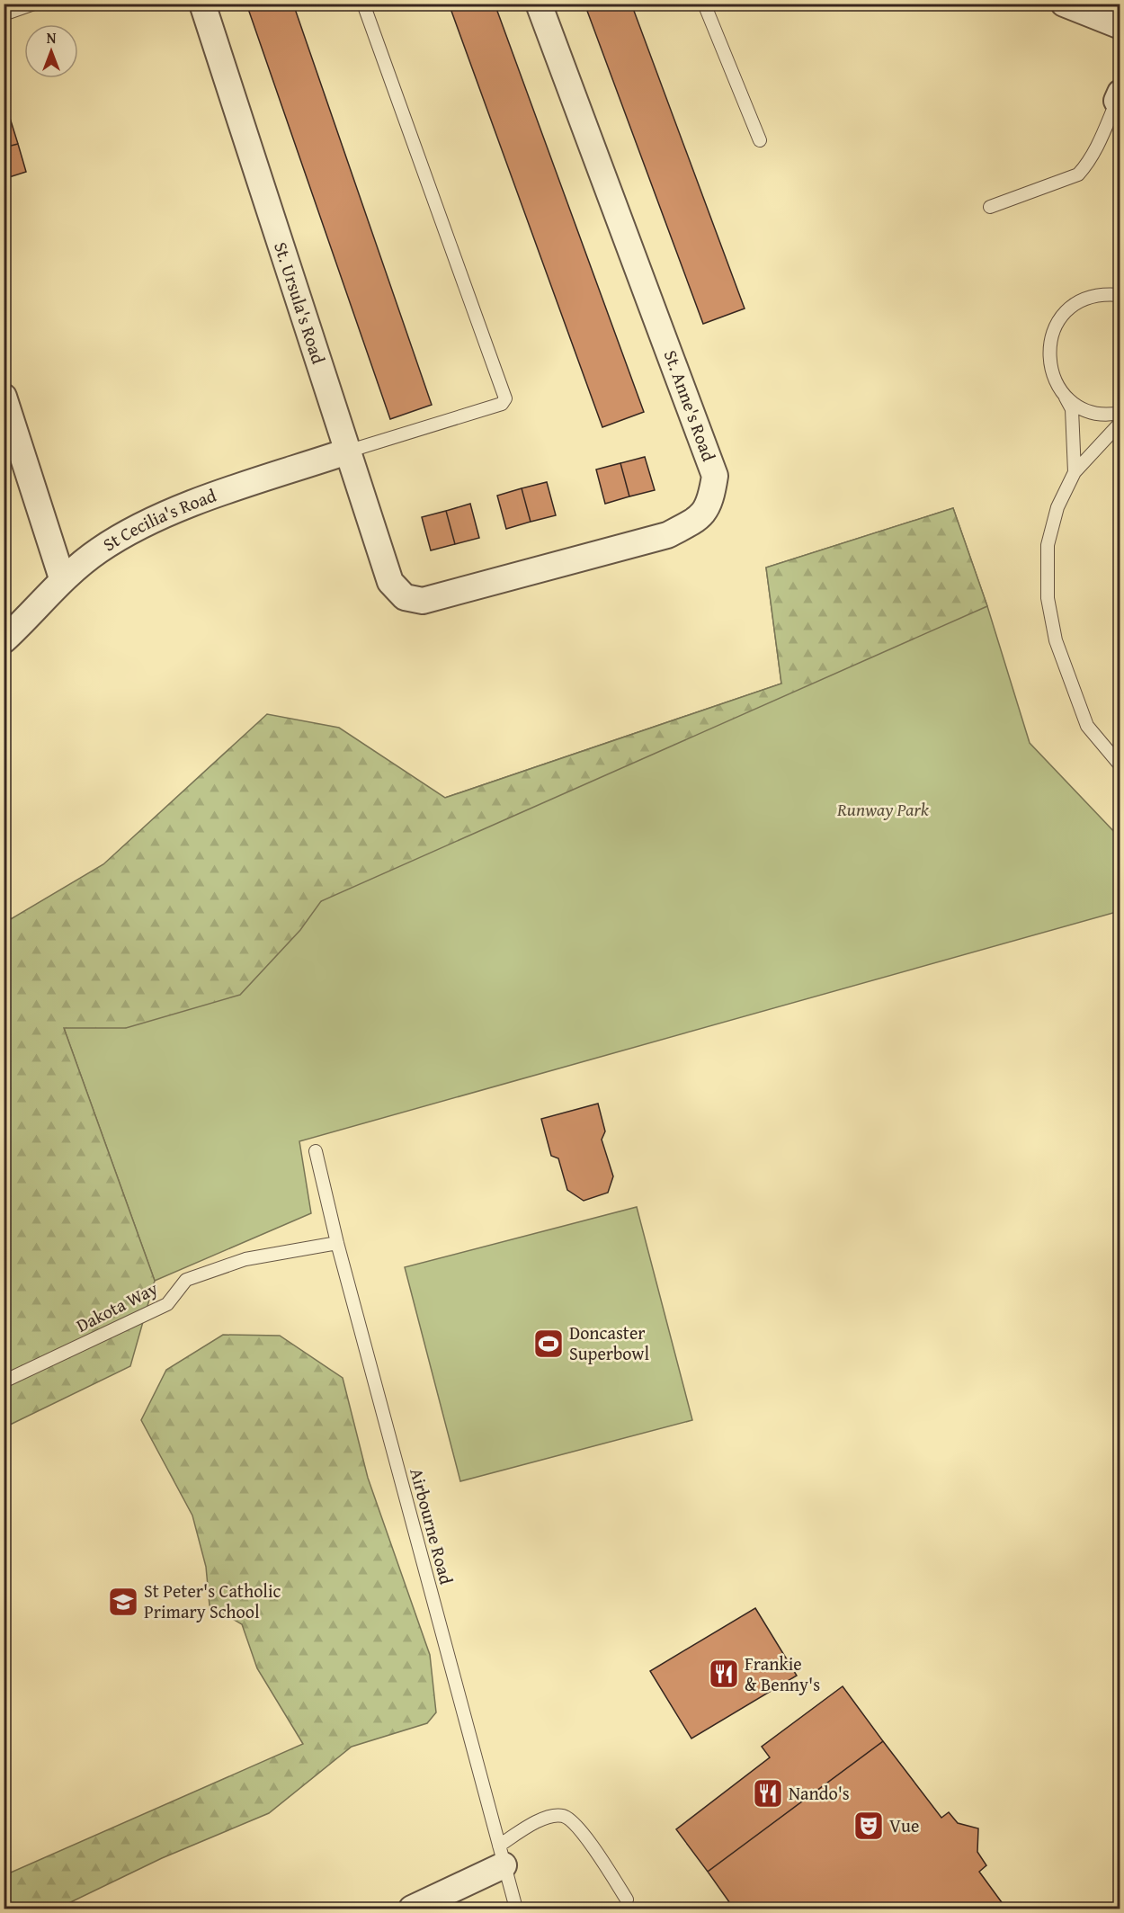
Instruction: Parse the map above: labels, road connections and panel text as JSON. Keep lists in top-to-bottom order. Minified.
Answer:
{"streets":{"street":["St. Ursula's Road","St. Anne's Road","St Cecilia's Road"],"lane":["Dakota Way","Airbourne Road"]},"crossings":[["St. Ursula's Road","St. Anne's Road"],["St. Ursula's Road","St Cecilia's Road"],["Dakota Way","Airbourne Road"]],"parks":["Runway Park"],"places":{"sports":["Doncaster Superbowl"],"school or university":["St Peter's Catholic Primary School"],"restaurant":["Frankie & Benny's","Nando's"],"theatre":["Vue"]},"north":"top"}
